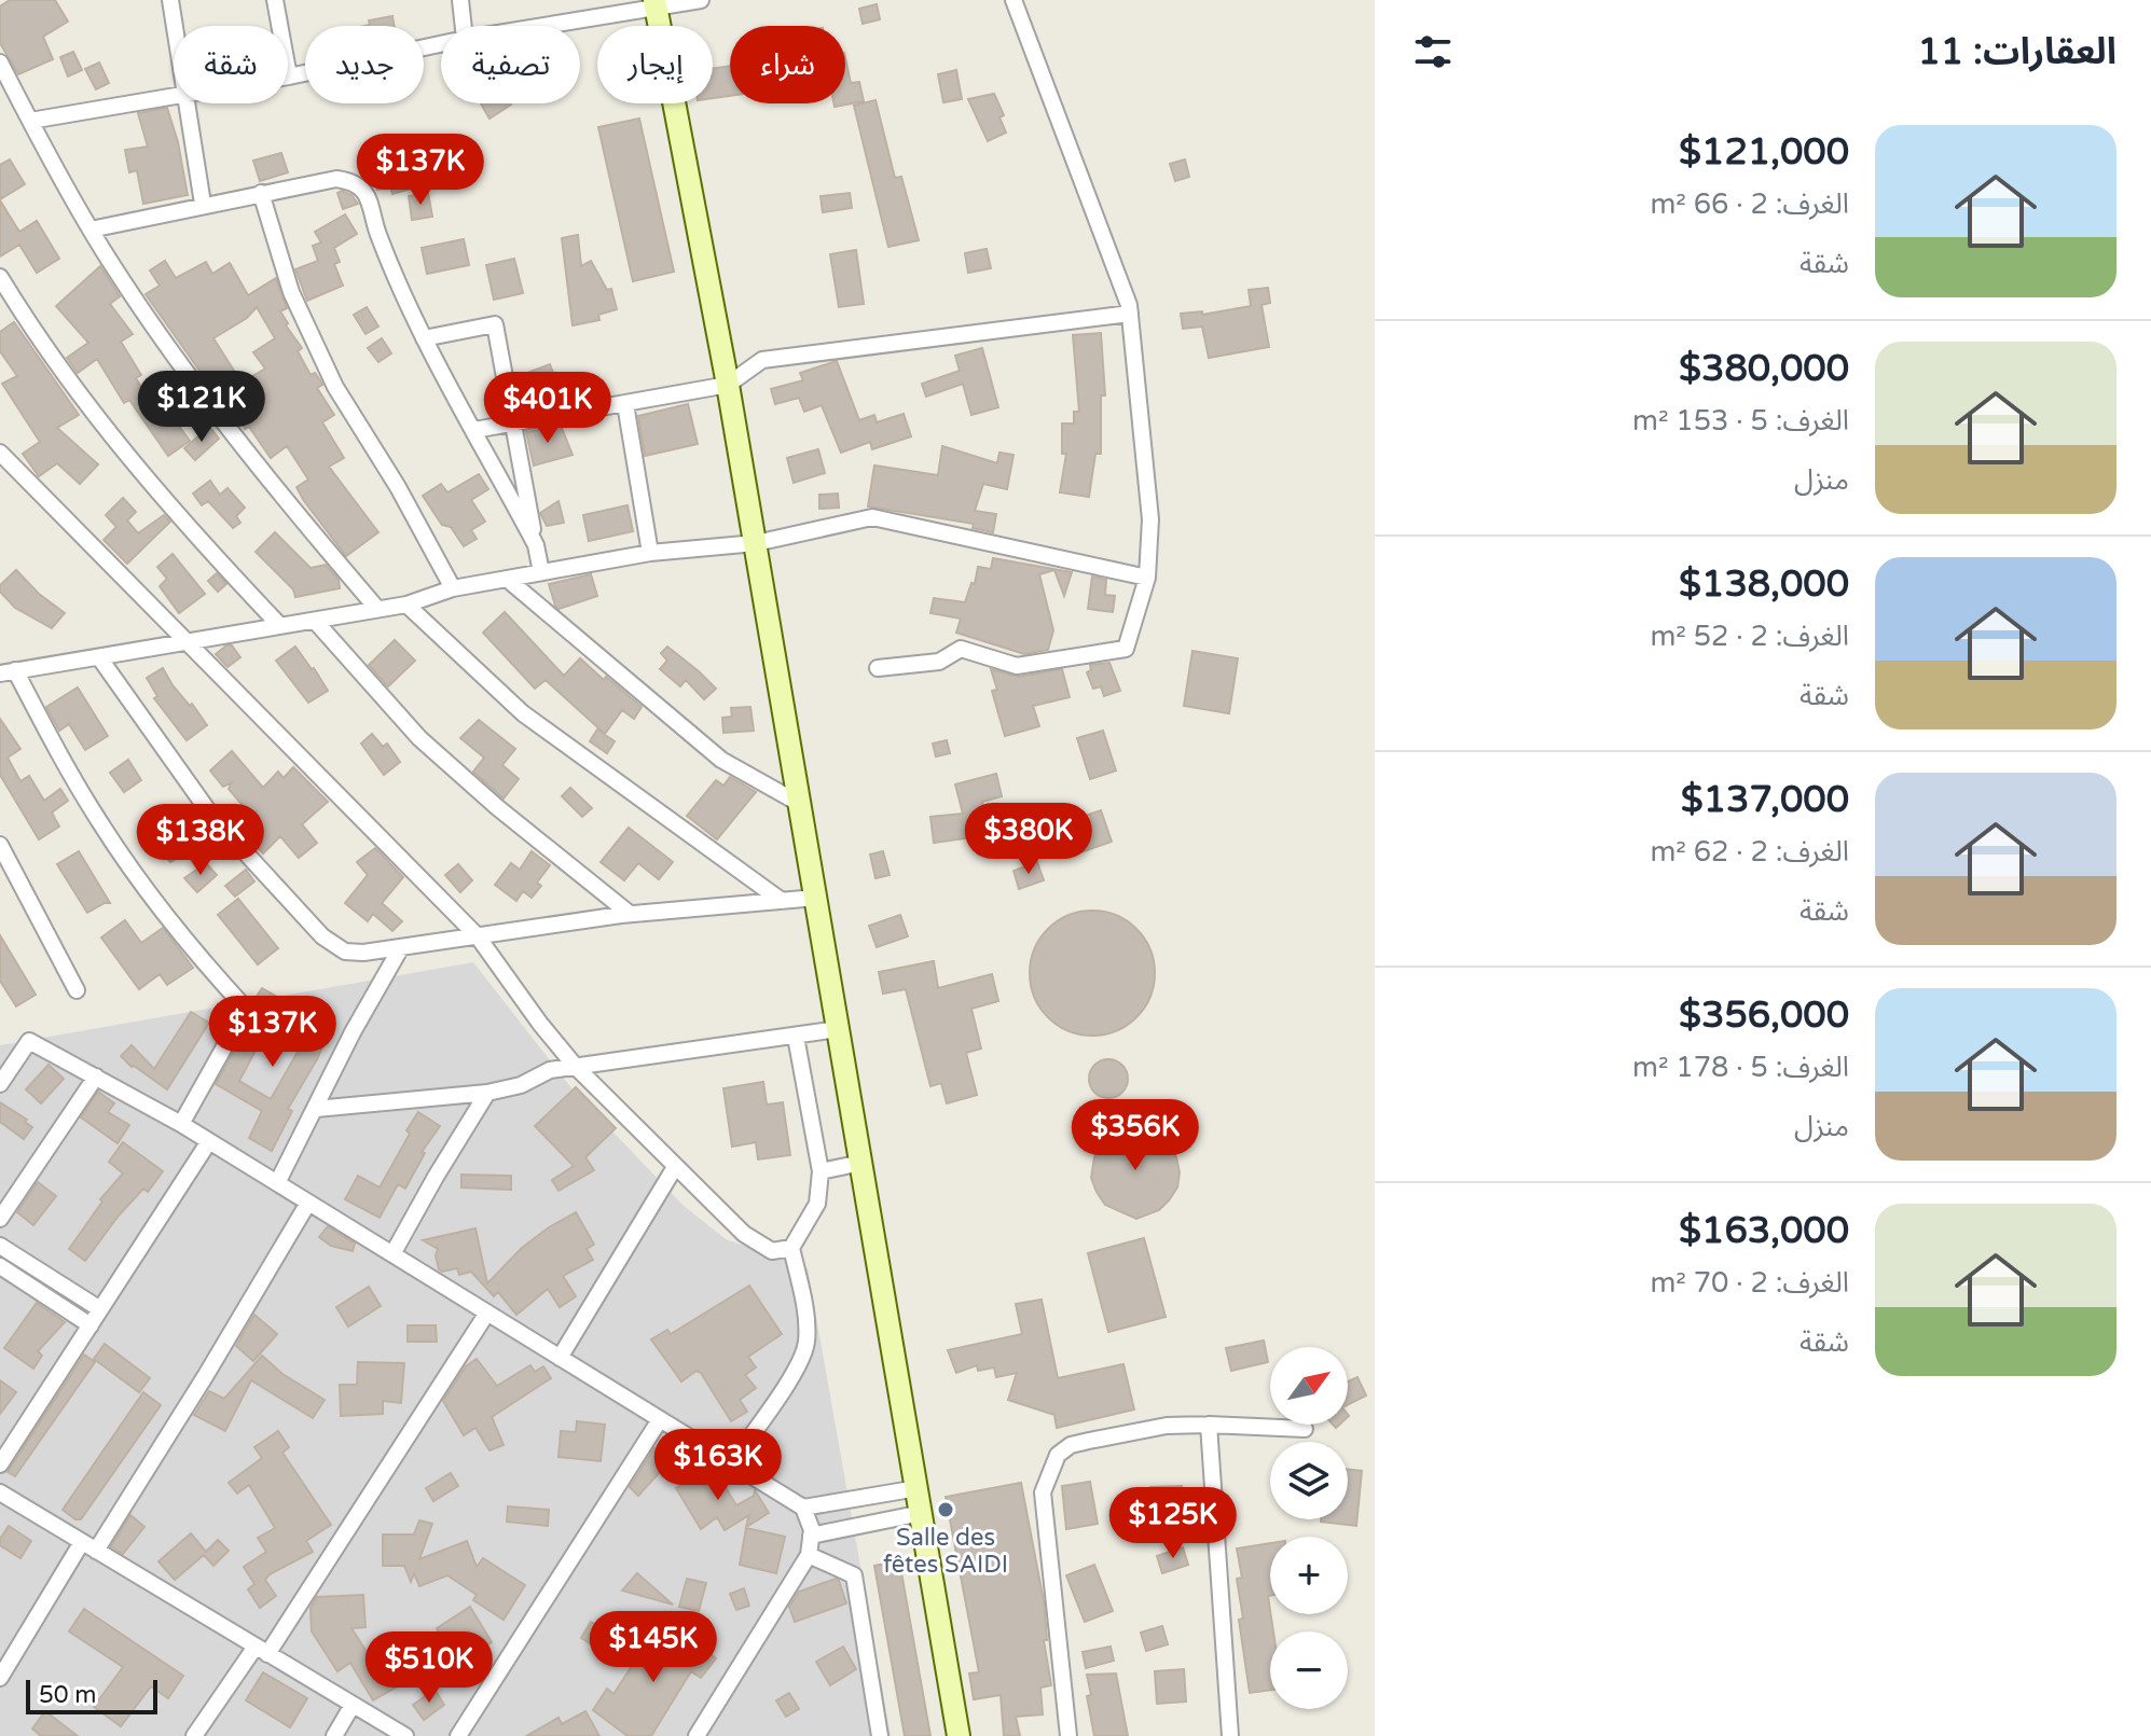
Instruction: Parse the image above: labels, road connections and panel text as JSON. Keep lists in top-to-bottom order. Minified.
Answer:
{"places":["Salle des fêtes SAIDI"],"scale_bar":"50 m","north":"top right","page":{"heading":"العقارات: 11","chip":["شراء","إيجار","تصفية","جديد","شقة"],"list":[{"name":"$121,000","note":"الغرف: 2 · 66 m² · شقة"},{"name":"$380,000","note":"الغرف: 5 · 153 m² · منزل"},{"name":"$138,000","note":"الغرف: 2 · 52 m² · شقة"},{"name":"$137,000","note":"الغرف: 2 · 62 m² · شقة"},{"name":"$356,000","note":"الغرف: 5 · 178 m² · منزل"},{"name":"$163,000","note":"الغرف: 2 · 70 m² · شقة"}],"price":["$137K","$121K","$401K","$380K","$138K","$137K","$356K","$163K","$125K","$145K","$510K"],"map_buttons":["+","−"],"scale":"50 m"}}
